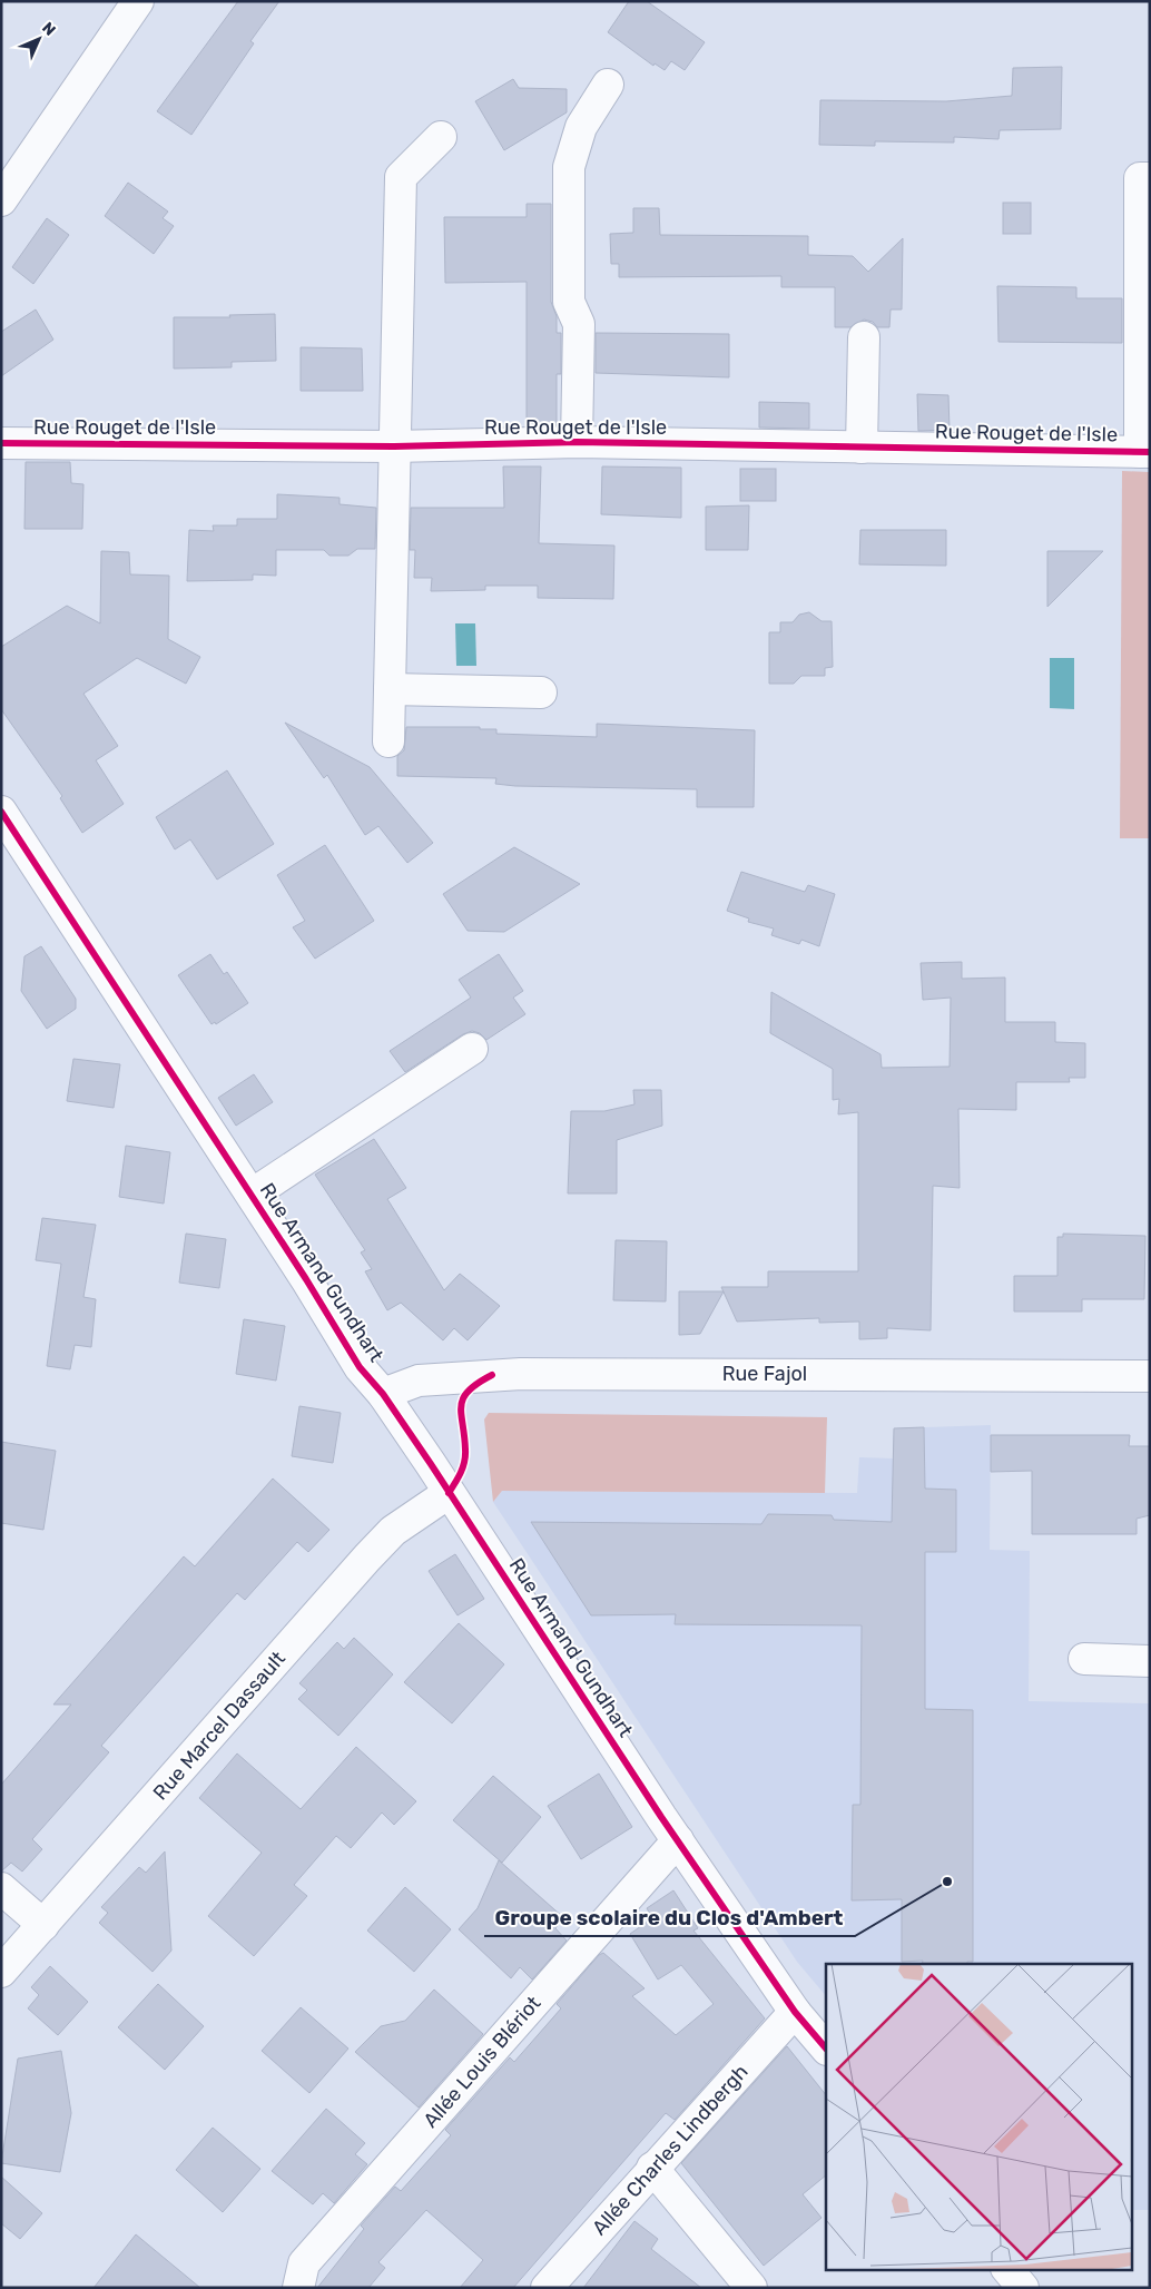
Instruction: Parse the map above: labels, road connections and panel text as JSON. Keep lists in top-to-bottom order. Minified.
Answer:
{"streets":{"street":["Rue Rouget de l'Isle","Rue Armand Gundhart","Rue Fajol","Rue Marcel Dassault","Allée Louis Blériot","Allée Charles Lindbergh"]},"crossings":[["Rue Armand Gundhart","Rue Fajol"],["Rue Armand Gundhart","Rue Marcel Dassault"],["Rue Armand Gundhart","Allée Louis Blériot"],["Rue Armand Gundhart","Allée Charles Lindbergh"]],"places":["Groupe scolaire du Clos d'Ambert"],"north":"top right"}
